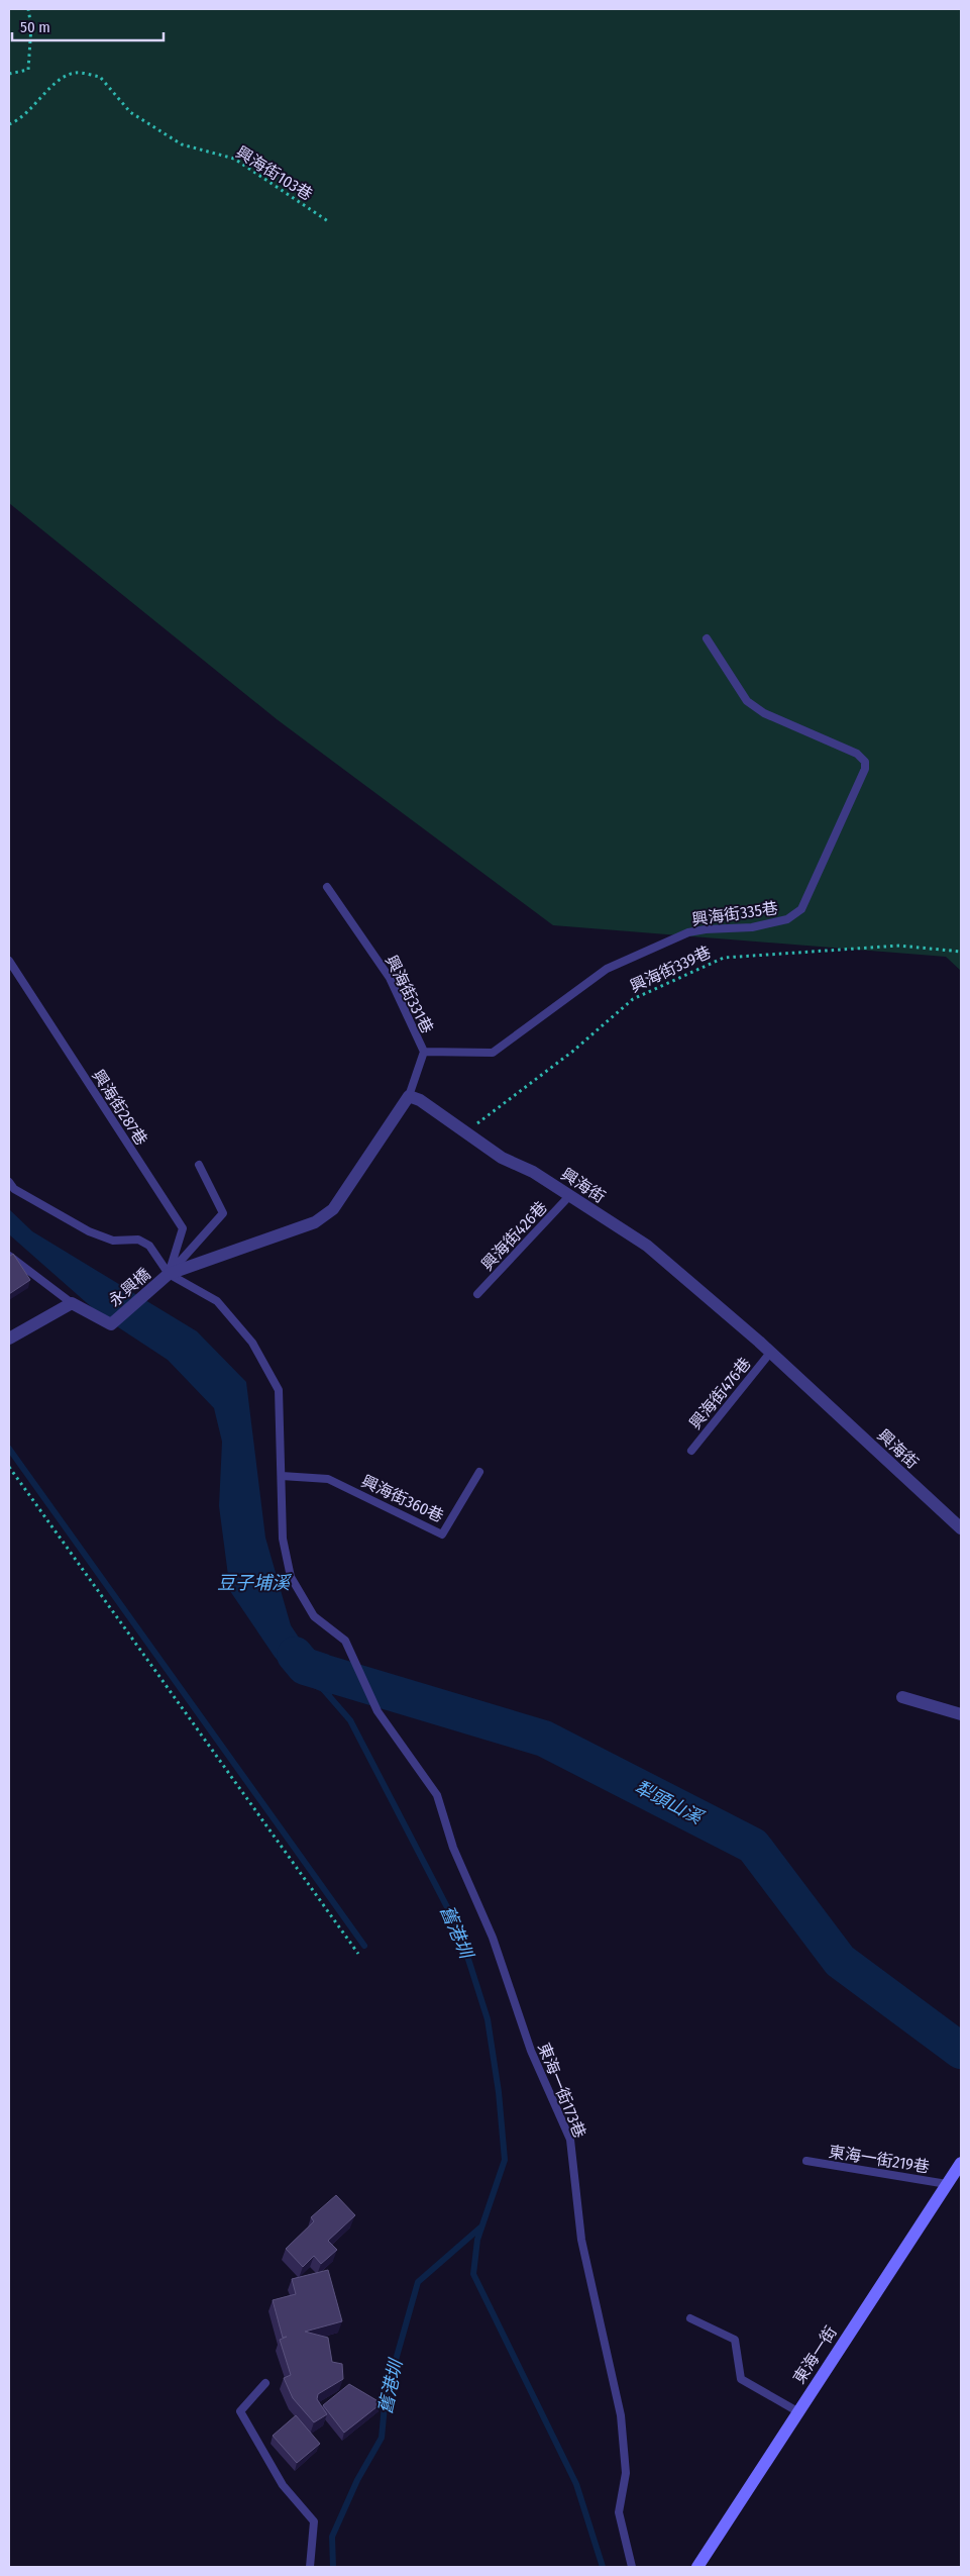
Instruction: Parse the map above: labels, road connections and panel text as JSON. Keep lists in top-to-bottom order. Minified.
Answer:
{"streets":{"street":["興海街","永興橋","東海一街"],"lane":["興海街335巷","興海街331巷","興海街287巷","興海街426巷","興海街476巷","興海街360巷","東海一街173巷","東海一街219巷"],"path":["興海街103巷","興海街339巷"]},"crossings":[["興海街335巷","興海街331巷"],["興海街339巷","興海街"],["興海街331巷","興海街"],["興海街287巷","永興橋"],["興海街","興海街426巷"],["興海街","興海街476巷"],["興海街360巷","東海一街173巷"],["東海一街219巷","東海一街"]],"water":["豆子埔溪","犁頭山溪","舊港圳"],"scale_bar":"50 m"}
